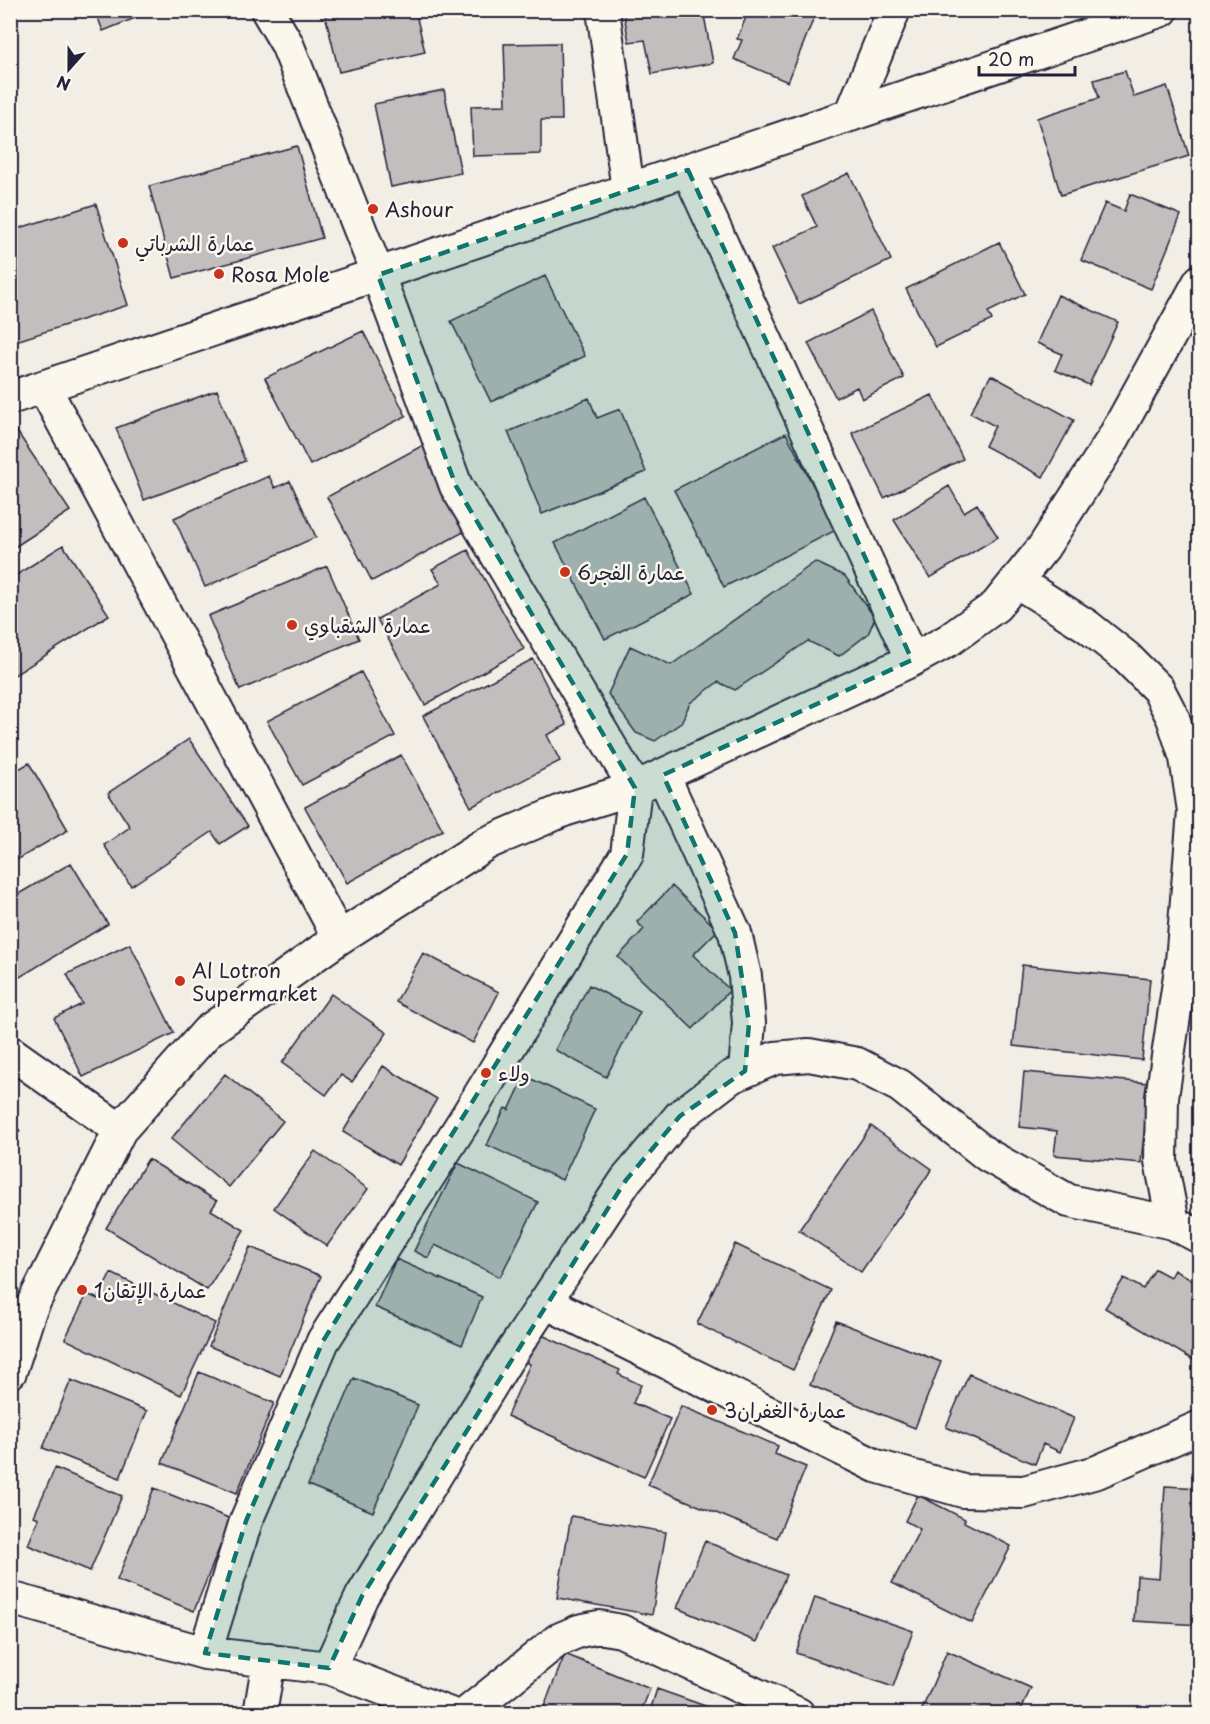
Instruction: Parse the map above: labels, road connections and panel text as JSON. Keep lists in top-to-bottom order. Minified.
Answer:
{"places":["Ashour","عمارة الشرباتي","Rosa Mole","عمارة الفجر6","عمارة الشقباوي","Al Lotron Supermarket","ولاء","عمارة الإتقان1","عمارة الغفران3"],"scale_bar":"20 m","north":"bottom"}
